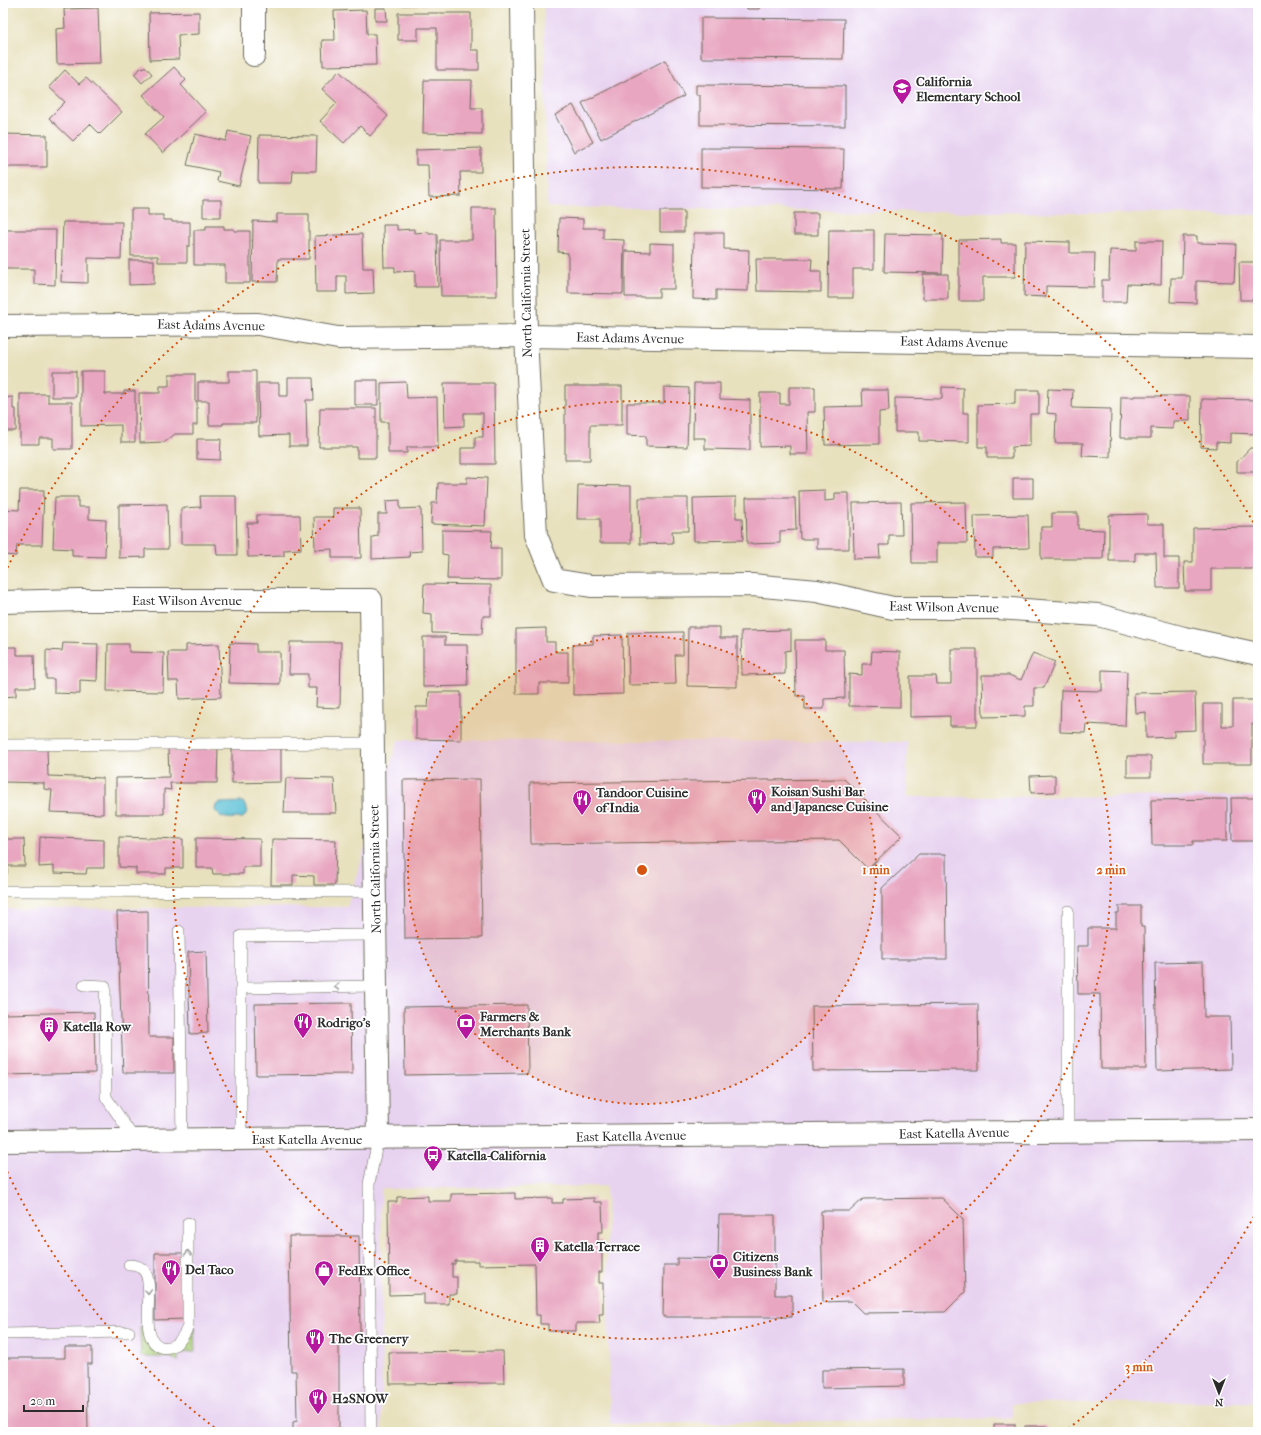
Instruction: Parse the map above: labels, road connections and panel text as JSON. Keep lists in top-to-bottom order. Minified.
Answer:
{"streets":{"street":["North California Street","East Adams Avenue","East Wilson Avenue","East Katella Avenue"]},"crossings":[["North California Street","East Adams Avenue"],["North California Street","East Wilson Avenue"],["North California Street","East Katella Avenue"]],"places":{"school or university":["California Elementary School"],"restaurant":["Koisan Sushi Bar and Japanese Cuisine","Tandoor Cuisine of India","Rodrigo's","Del Taco","The Greenery","H2SNOW"],"bank":["Farmers & Merchants Bank","Citizens Business Bank"],"building":["Katella Row","Katella Terrace"],"bus stop":["Katella-California"],"shop":["FedEx Office"]},"scale_bar":"20 m","north":"bottom","rings":["1 min","2 min","3 min"]}
